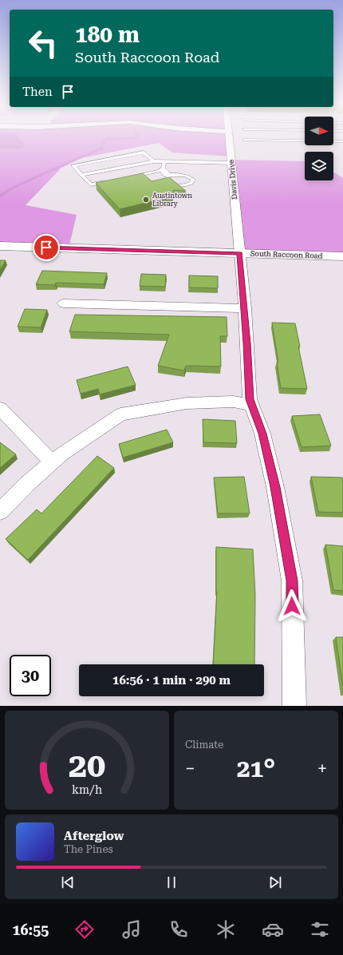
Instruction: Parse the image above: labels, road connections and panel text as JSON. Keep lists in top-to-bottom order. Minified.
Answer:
{"streets":{"street":["Davis Drive","South Raccoon Road"]},"crossings":[["Davis Drive","South Raccoon Road"]],"places":["Austintown Library"],"north":"right","page":{"turn":["180 m","South Raccoon Road"],"then":"Then","limit":"30","trip":"16:56 · 1 min · 290 m","tile":"Climate","heat":["−","21°","+"],"song":["Afterglow","The Pines"],"tabs":"16:55","gauge":["20","km/h"]}}
